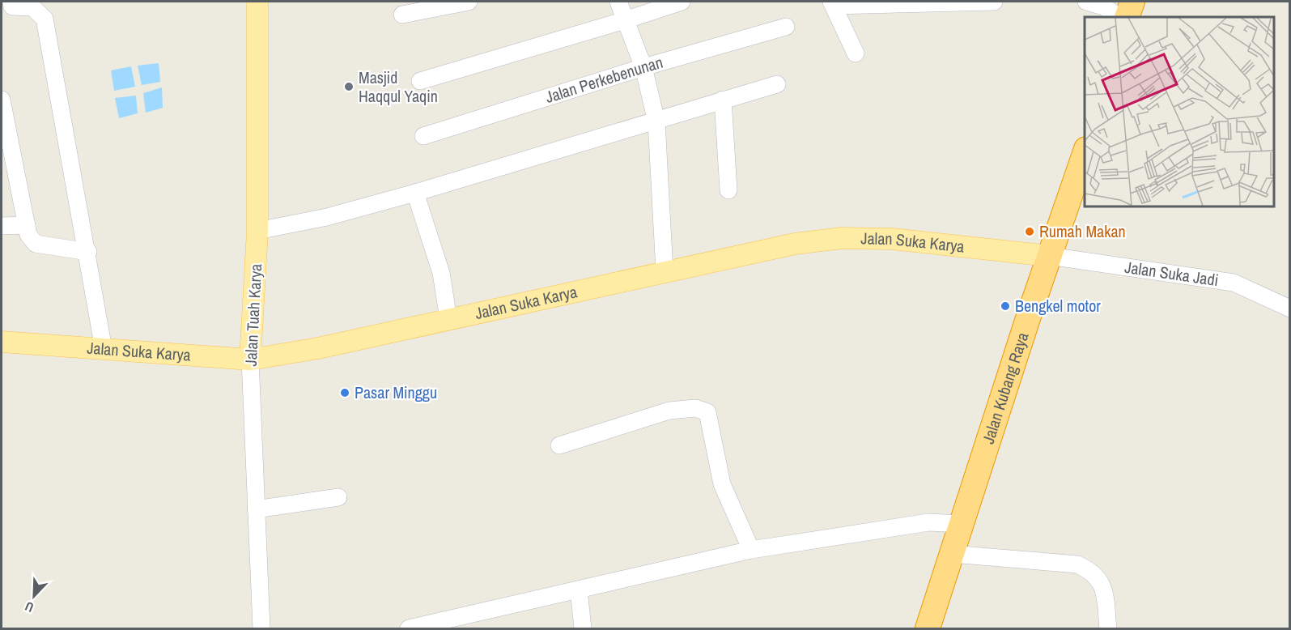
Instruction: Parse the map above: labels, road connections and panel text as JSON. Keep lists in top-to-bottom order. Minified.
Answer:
{"streets":{"highway":["Jalan Kubang Raya"],"main road":["Jalan Suka Karya","Jalan Tuah Karya"],"street":["Jalan Perkebenunan","Jalan Suka Jadi"]},"crossings":[["Jalan Suka Karya","Jalan Suka Jadi"],["Jalan Suka Karya","Jalan Tuah Karya"],["Jalan Suka Karya","Jalan Kubang Raya"],["Jalan Suka Jadi","Jalan Kubang Raya"]],"places":["Masjid Haqqul Yaqin","Rumah Makan","Bengkel motor","Pasar Minggu"],"north":"bottom left"}
